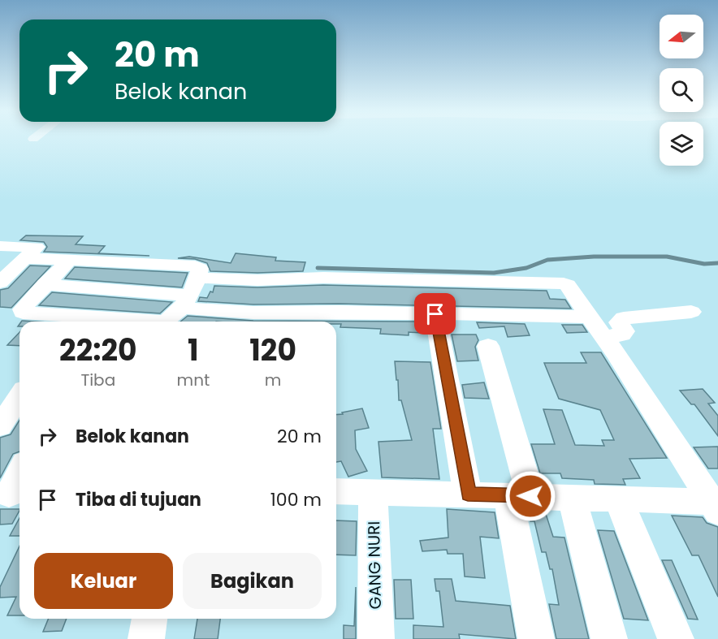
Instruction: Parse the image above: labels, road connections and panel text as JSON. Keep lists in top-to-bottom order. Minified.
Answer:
{"streets":{"street":["GANG NURI"]},"north":"left","page":{"turn":["20 m","Belok kanan"],"eta":["22:20","Tiba","1","mnt","120","m"],"list":[{"name":"Belok kanan","value":"20 m"},{"name":"Tiba di tujuan","value":"100 m"}],"buttons":["Keluar","Bagikan"]}}
